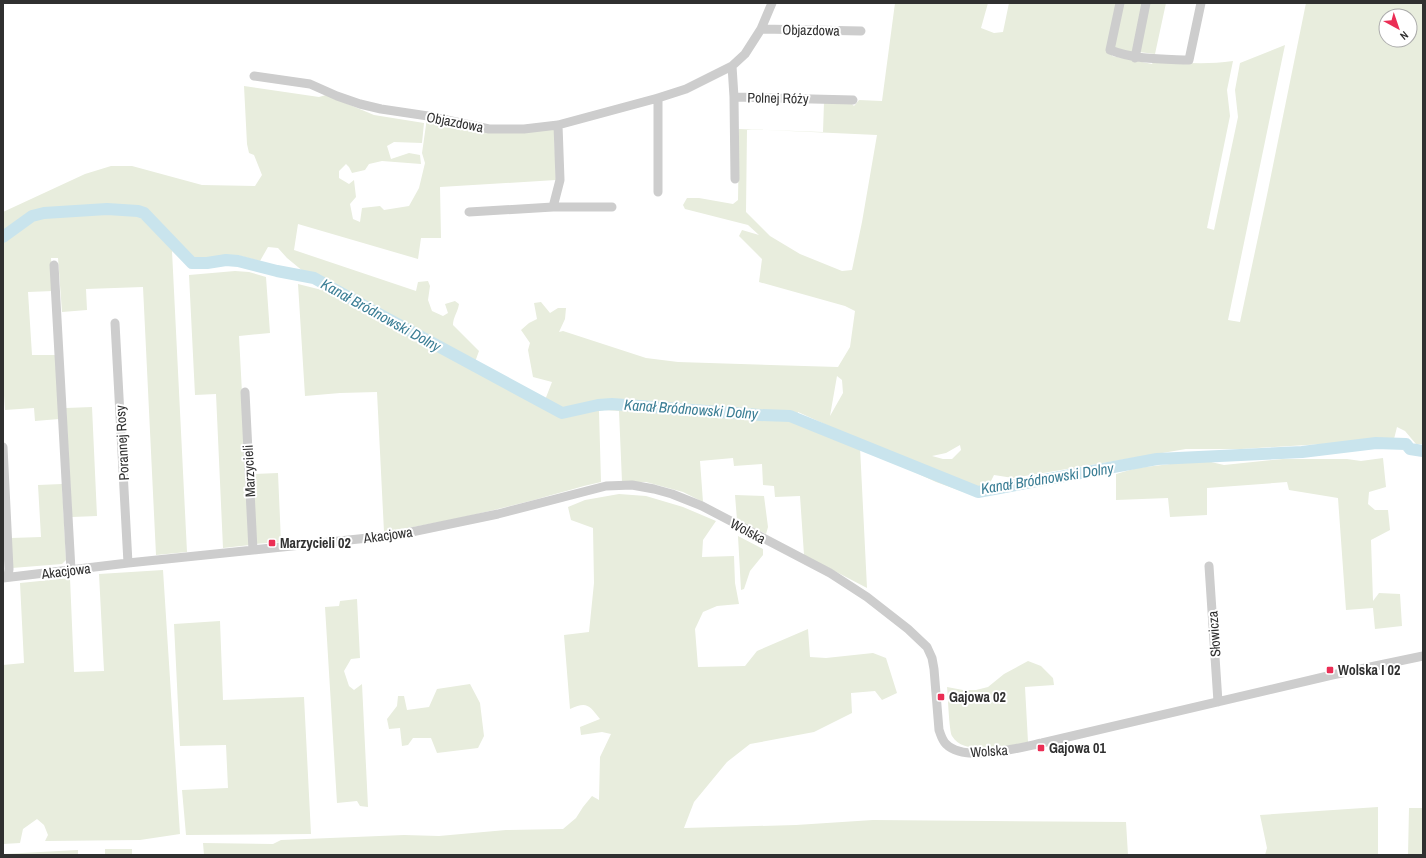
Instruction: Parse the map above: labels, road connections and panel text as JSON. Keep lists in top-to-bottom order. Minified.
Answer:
{"streets":{"street":["Objazdowa","Polnej Róży","Porannej Rosy","Marzycieli","Wolska","Akacjowa","Słowicza"]},"crossings":[["Objazdowa","Polnej Róży"],["Porannej Rosy","Akacjowa"],["Marzycieli","Akacjowa"],["Wolska","Akacjowa"],["Wolska","Słowicza"]],"water":["Kanał Bródnowski Dolny"],"places":{"transit":["Marzycieli 02","Wolska I 02","Gajowa 02","Gajowa 01"]},"north":"bottom right"}
